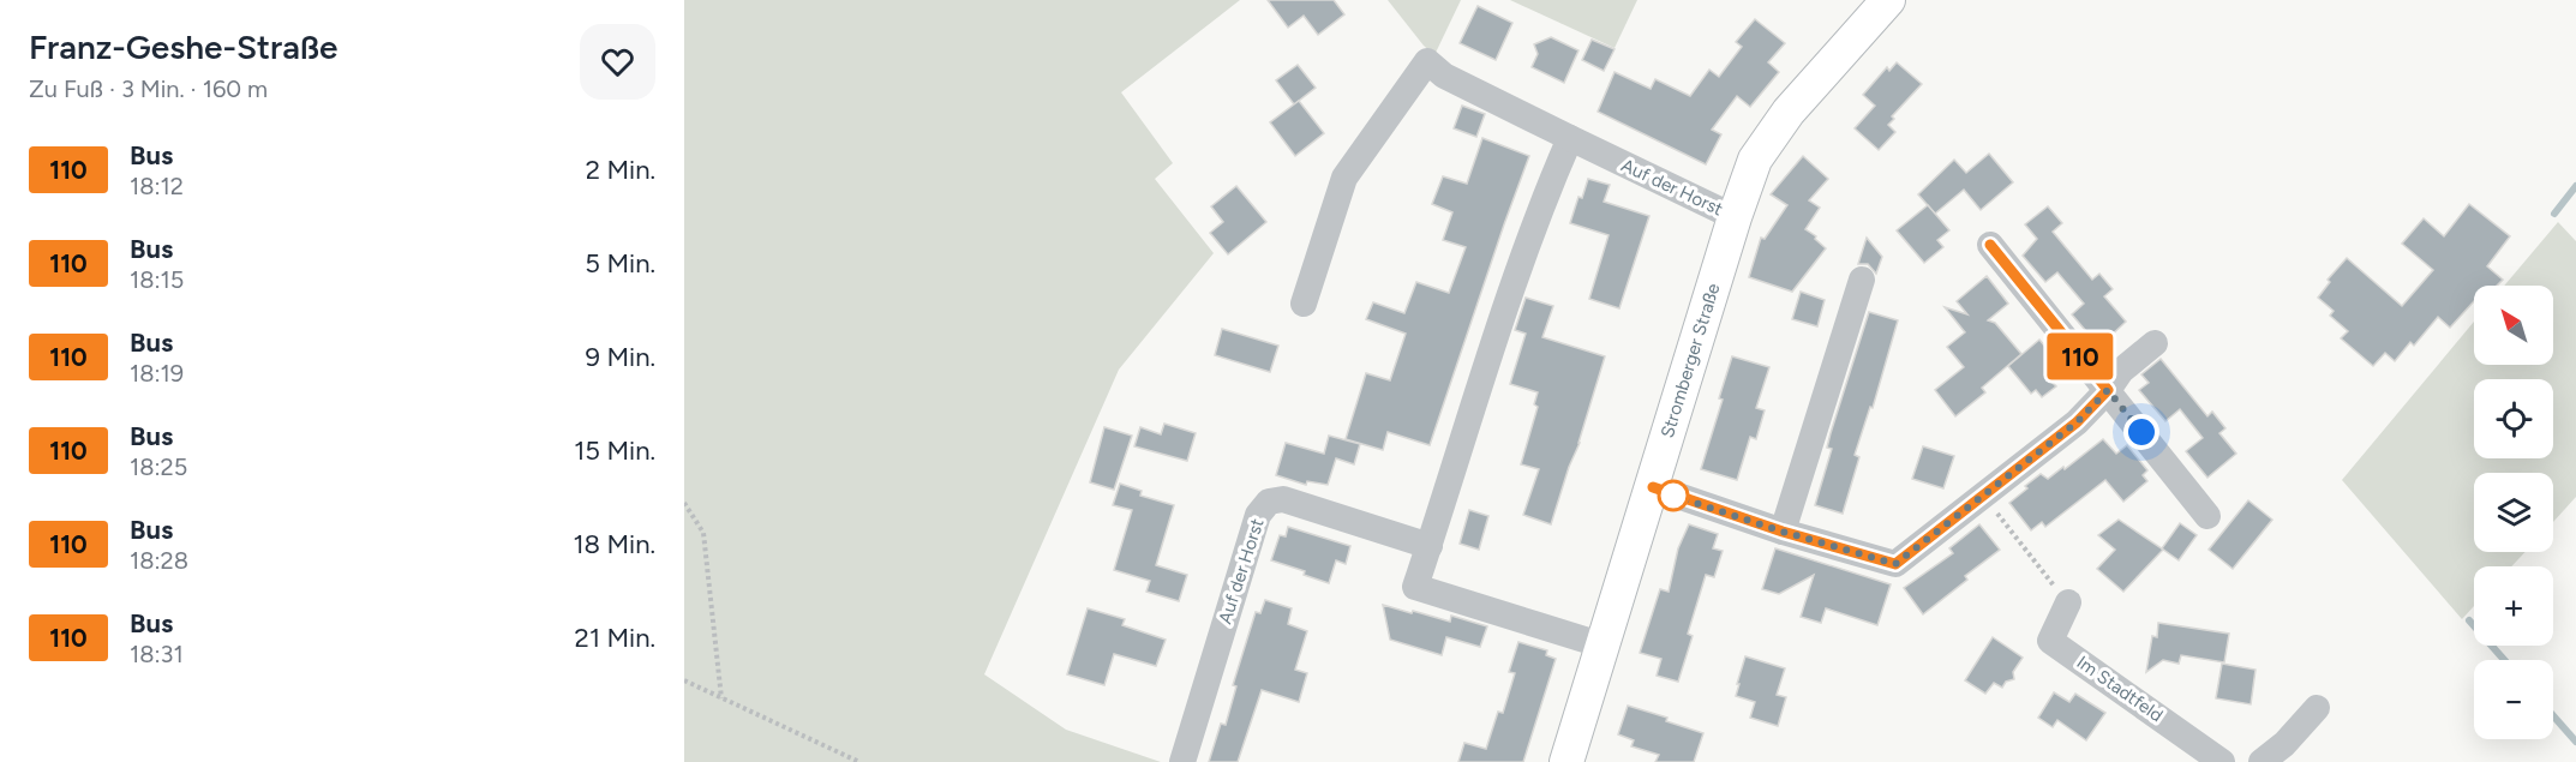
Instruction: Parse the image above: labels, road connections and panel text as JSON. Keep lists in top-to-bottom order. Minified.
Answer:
{"streets":{"main road":["Stromberger Straße"],"street":["Auf der Horst","Im Stadtfeld"]},"crossings":[["Auf der Horst","Stromberger Straße"]],"lines":["bus line 110"],"north":"top left","page":{"heading":["Franz-Geshe-Straße","Zu Fuß · 3 Min. · 160 m"],"on_map":"110","list":[{"mark":"110","name":"Bus","note":"18:12","value":"2 Min."},{"mark":"110","name":"Bus","note":"18:15","value":"5 Min."},{"mark":"110","name":"Bus","note":"18:19","value":"9 Min."},{"mark":"110","name":"Bus","note":"18:25","value":"15 Min."},{"mark":"110","name":"Bus","note":"18:28","value":"18 Min."},{"mark":"110","name":"Bus","note":"18:31","value":"21 Min."}],"map_buttons":["+","−"]}}
